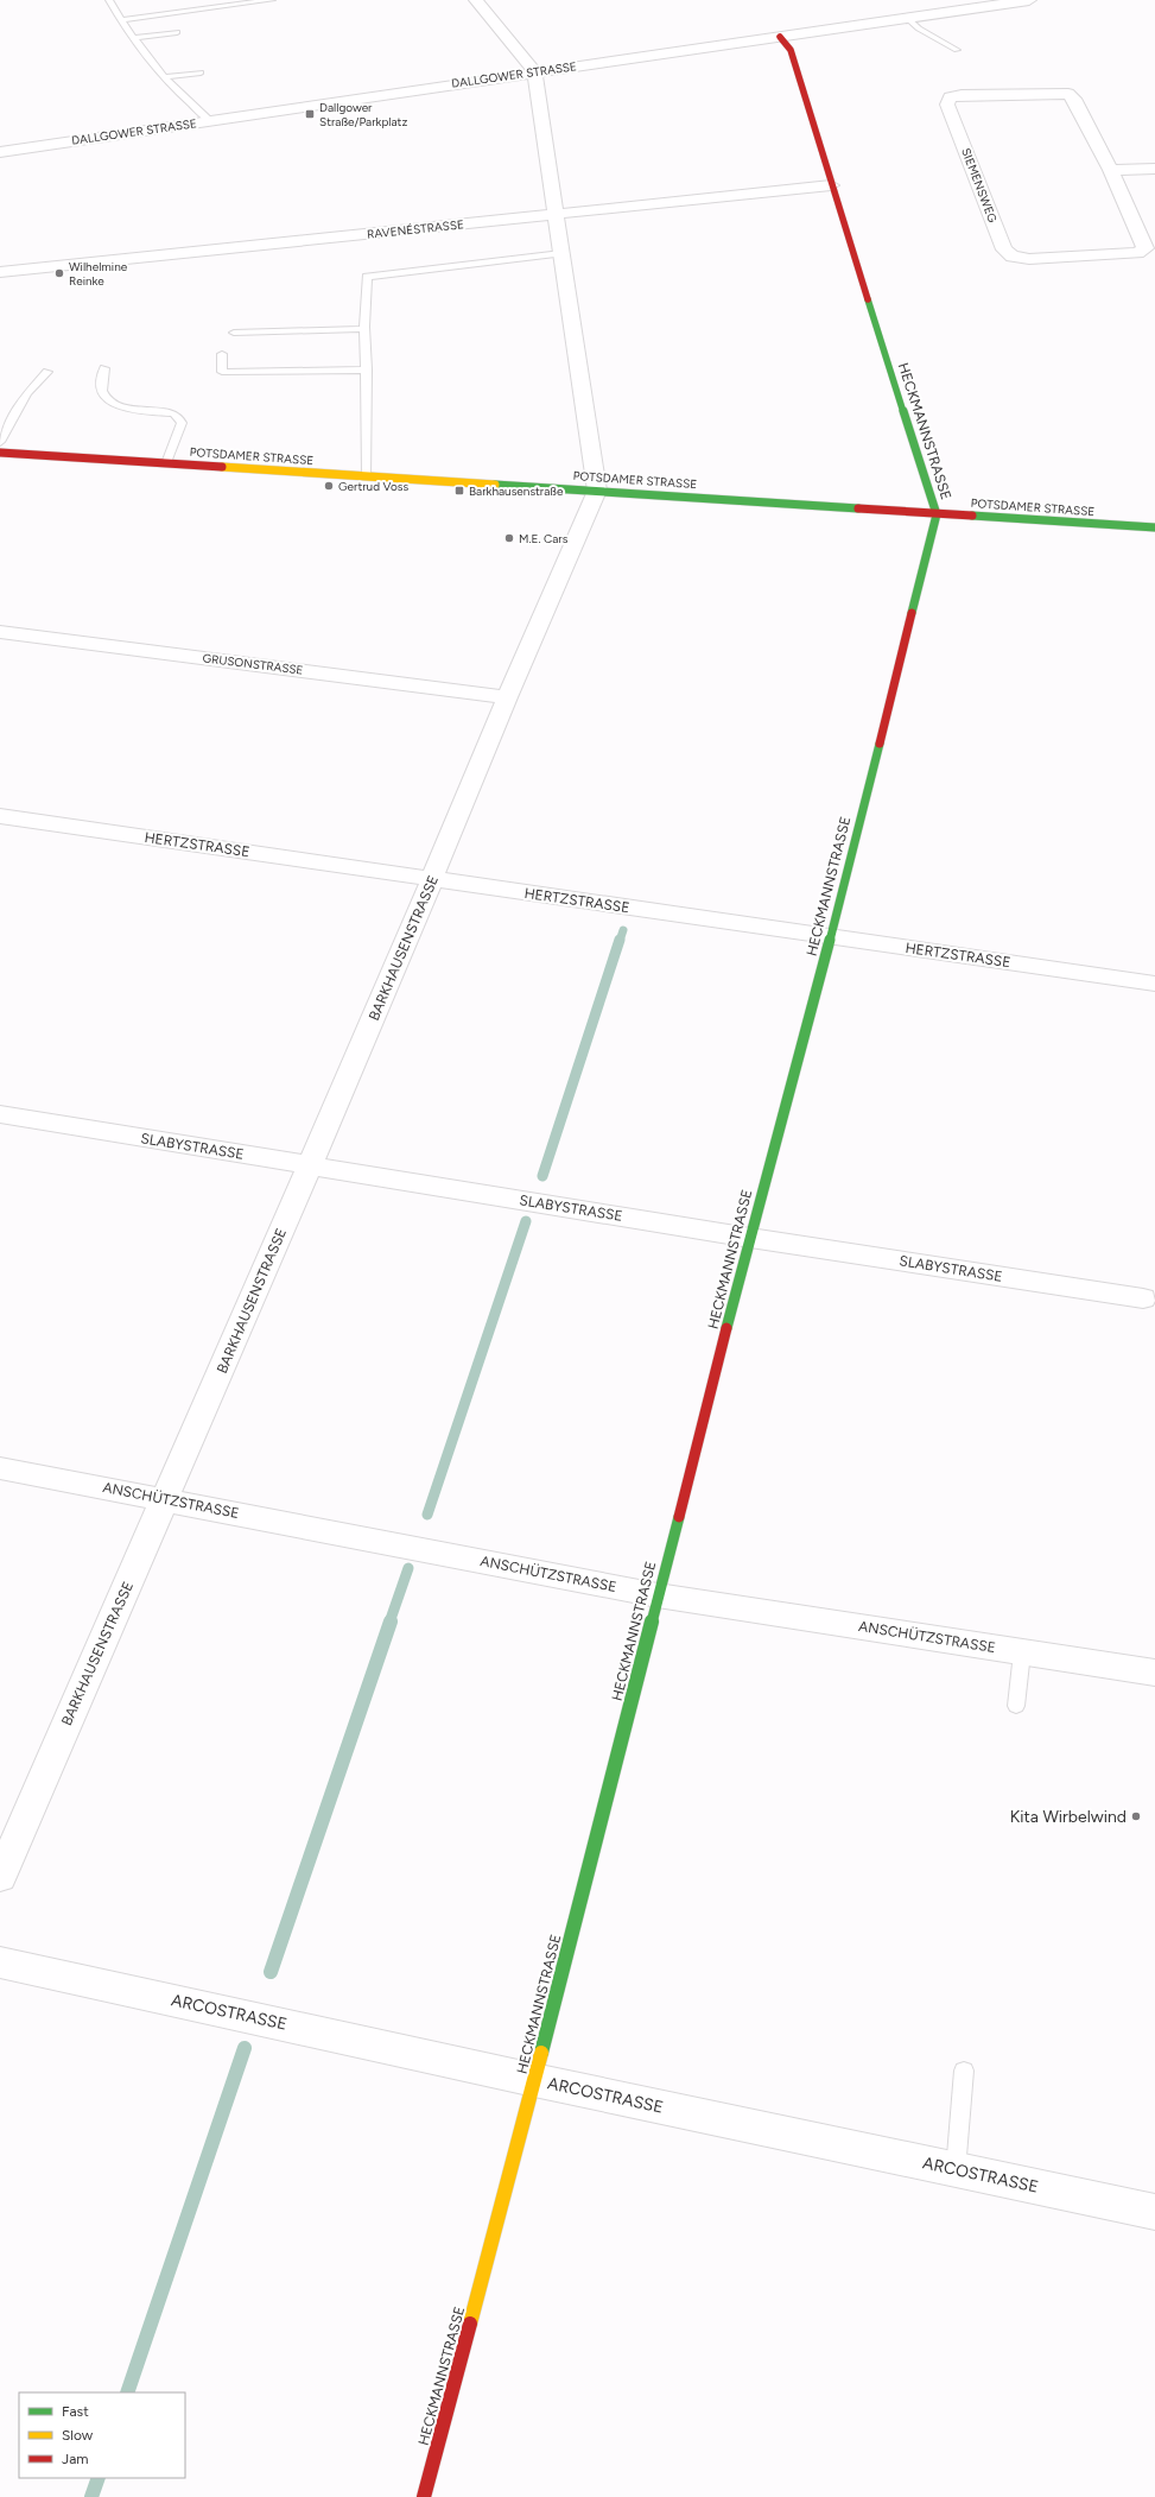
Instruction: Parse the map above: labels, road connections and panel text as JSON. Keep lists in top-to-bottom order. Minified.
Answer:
{"streets":{"street":["DALLGOWER STRASSE","SIEMENSWEG","RAVENÉSTRASSE","HECKMANNSTRASSE","POTSDAMER STRASSE","GRUSONSTRASSE","HERTZSTRASSE","BARKHAUSENSTRASSE","SLABYSTRASSE","ANSCHÜTZSTRASSE","ARCOSTRASSE"]},"crossings":[["DALLGOWER STRASSE","HECKMANNSTRASSE"],["RAVENÉSTRASSE","HECKMANNSTRASSE"],["HECKMANNSTRASSE","POTSDAMER STRASSE"],["HECKMANNSTRASSE","HERTZSTRASSE"],["HECKMANNSTRASSE","SLABYSTRASSE"],["HECKMANNSTRASSE","ANSCHÜTZSTRASSE"],["HECKMANNSTRASSE","ARCOSTRASSE"],["POTSDAMER STRASSE","BARKHAUSENSTRASSE"],["GRUSONSTRASSE","BARKHAUSENSTRASSE"],["HERTZSTRASSE","BARKHAUSENSTRASSE"],["BARKHAUSENSTRASSE","SLABYSTRASSE"],["BARKHAUSENSTRASSE","ANSCHÜTZSTRASSE"]],"places":{"transit":["Dallgower Straße/Parkplatz","Barkhausenstraße"],"other":["Wilhelmine Reinke","Gertrud Voss","M.E. Cars","Kita Wirbelwind"]},"legend":["Fast","Slow","Jam"]}
